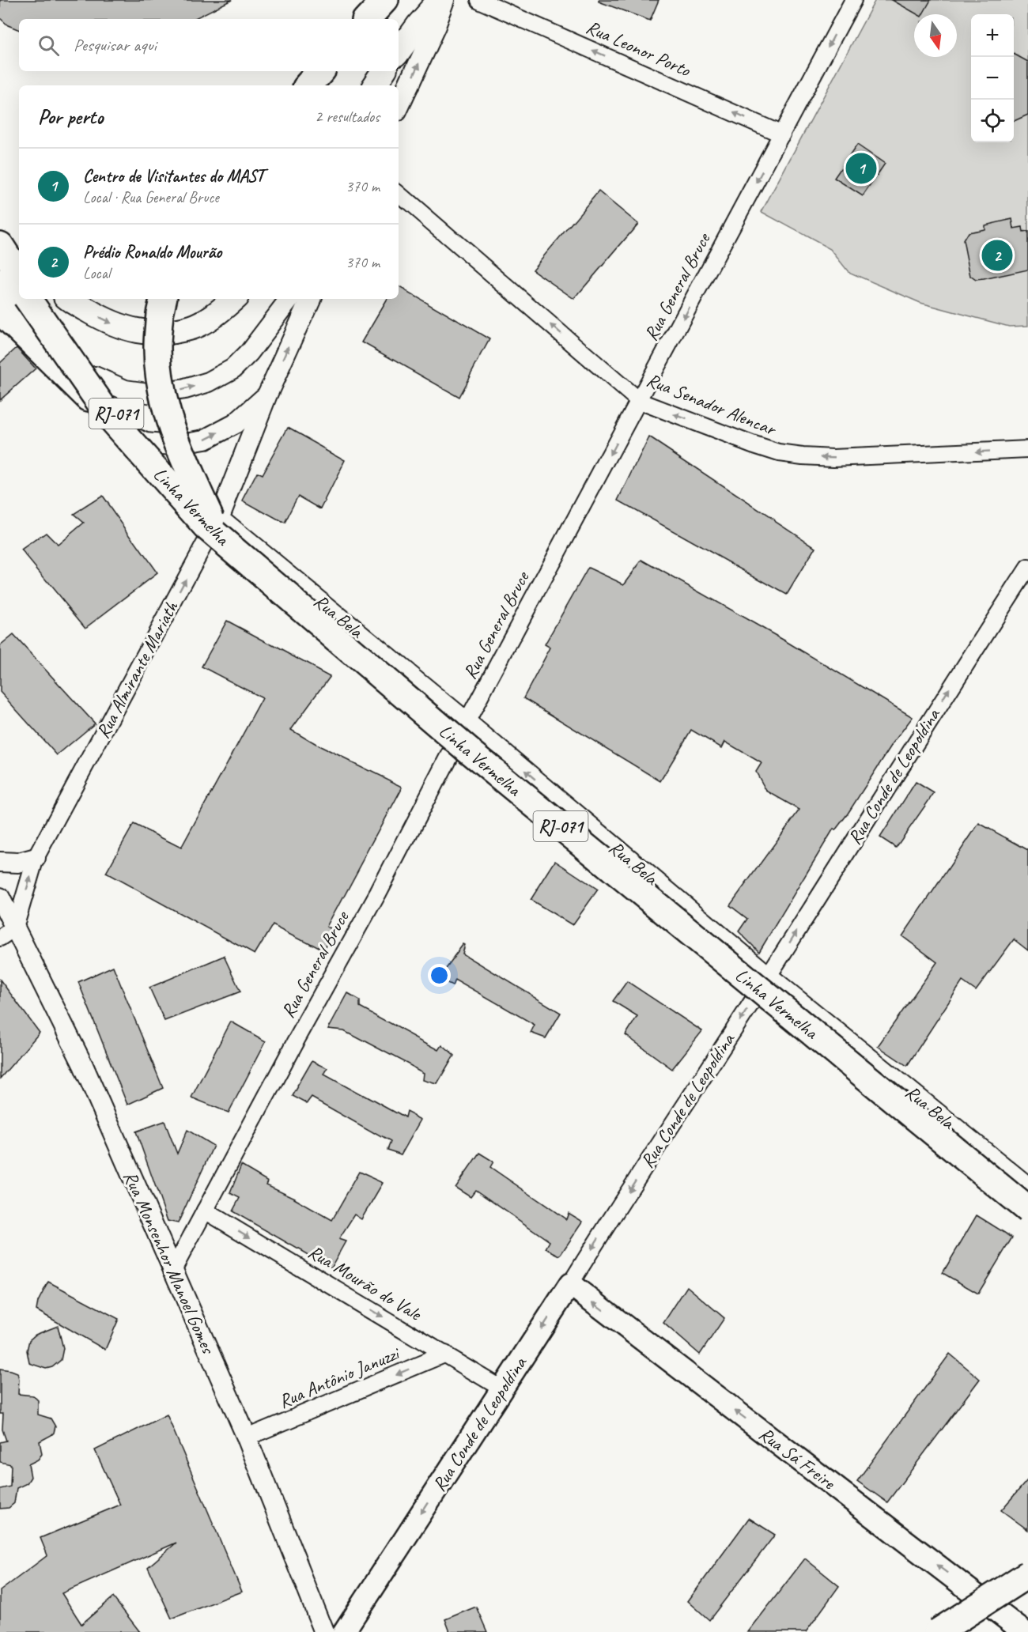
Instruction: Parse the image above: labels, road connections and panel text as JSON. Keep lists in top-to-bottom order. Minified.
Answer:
{"streets":{"highway":["RJ-071","Linha Vermelha"],"main road":["Rua Conde de Leopoldina","Rua Sá Freire"],"street":["Rua Leonor Porto","Rua General Bruce","Rua Senador Alencar","Rua Bela","Rua Almirante Mariath","Rua Monsenhor Manoel Gomes","Rua Mourão do Vale","Rua Antônio Januzzi"]},"crossings":[["Rua Leonor Porto","Rua General Bruce"],["Rua General Bruce","Rua Senador Alencar"],["Rua General Bruce","Rua Bela"],["Rua General Bruce","Rua Monsenhor Manoel Gomes"],["Rua General Bruce","Rua Mourão do Vale"],["Linha Vermelha","Rua Bela"],["Linha Vermelha","Rua Almirante Mariath"],["Rua Bela","Rua Almirante Mariath"],["Rua Bela","Rua Conde de Leopoldina"],["Rua Almirante Mariath","Rua Monsenhor Manoel Gomes"],["Rua Conde de Leopoldina","Rua Mourão do Vale"],["Rua Conde de Leopoldina","Rua Sá Freire"],["Rua Monsenhor Manoel Gomes","Rua Antônio Januzzi"],["Rua Mourão do Vale","Rua Antônio Januzzi"]],"one_way":["Rua Leonor Porto","Rua General Bruce","Rua Senador Alencar","Rua Bela","Rua Almirante Mariath","Rua Mourão do Vale","Rua Antônio Januzzi","Rua Sá Freire"],"north":"bottom","page":{"map_buttons":["+","−"],"search":"Pesquisar aqui","heading":["Por perto","2 resultados"],"list":[{"mark":"1","name":"Centro de Visitantes do MAST","note":"Local · Rua General Bruce","value":"370 m"},{"mark":"2","name":"Prédio Ronaldo Mourão","note":"Local","value":"370 m"}],"pins":["1","2"]}}
